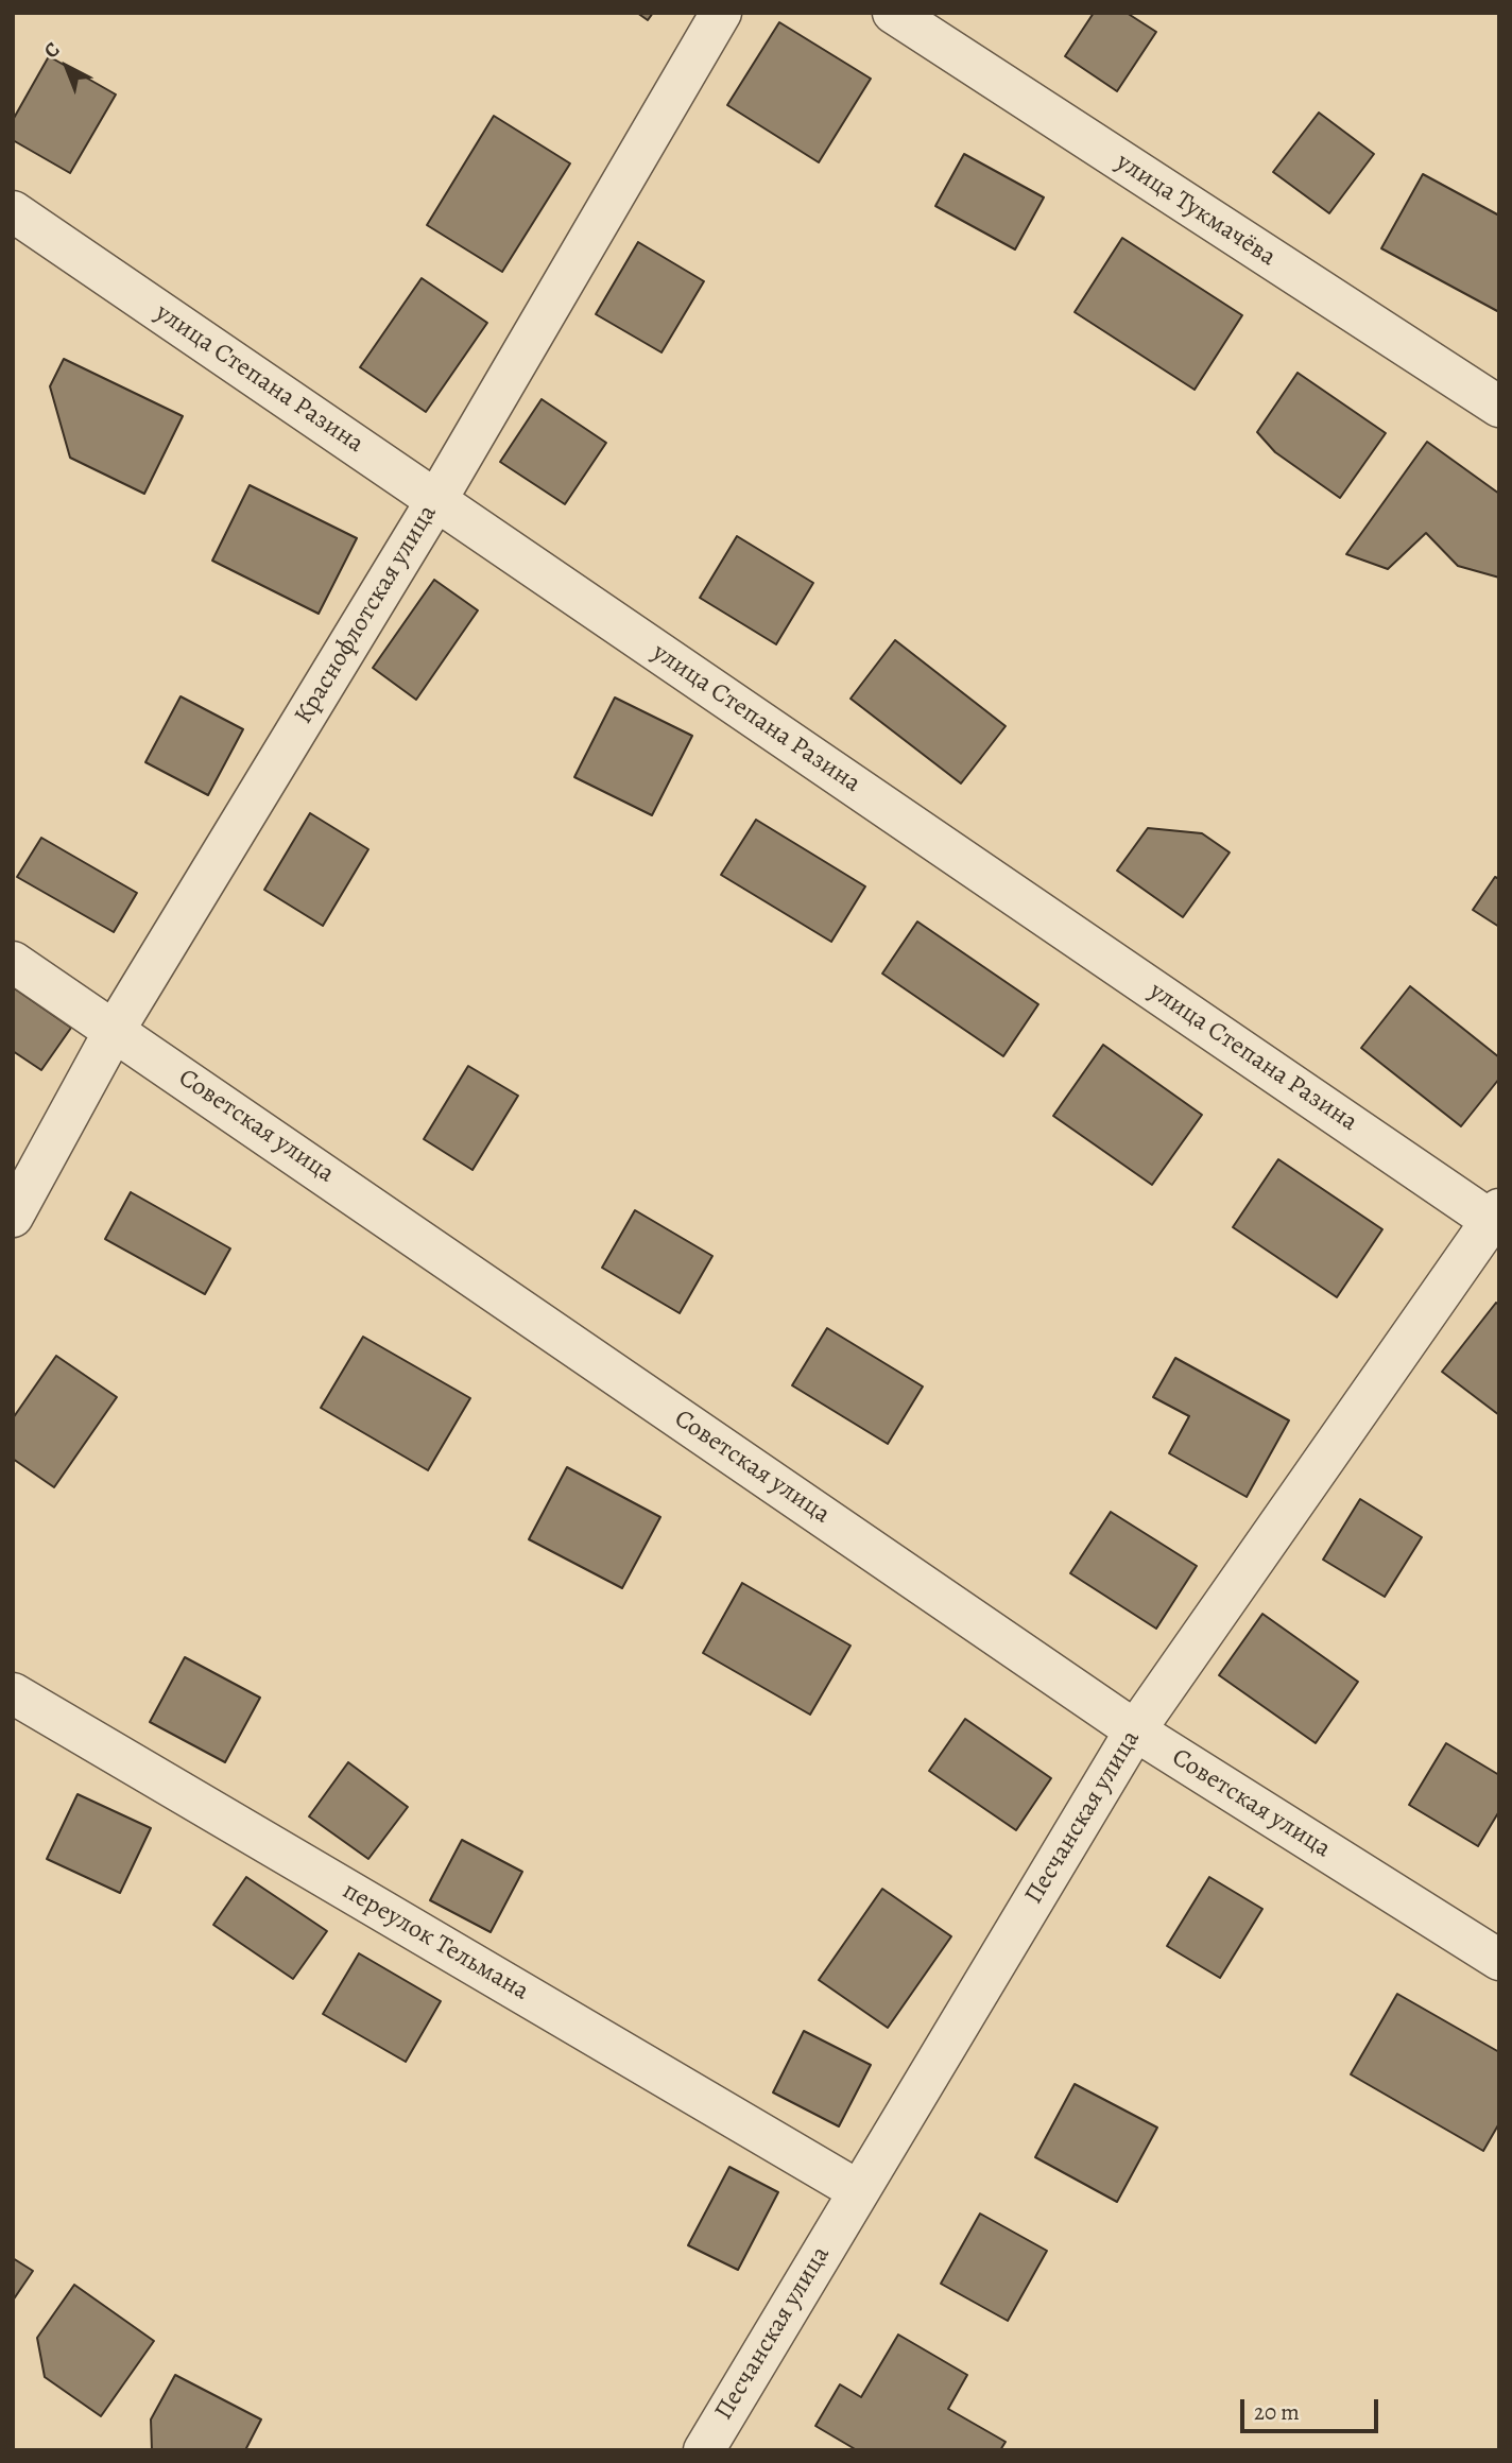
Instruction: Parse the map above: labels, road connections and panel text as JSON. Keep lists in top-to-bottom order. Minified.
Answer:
{"streets":{"street":["улица Тукмачёва","улица Степана Разина","Краснофлотская улица","Советская улица","Песчанская улица","переулок Тельмана"]},"crossings":[["улица Степана Разина","Краснофлотская улица"],["улица Степана Разина","Песчанская улица"],["Краснофлотская улица","Советская улица"],["Советская улица","Песчанская улица"],["Песчанская улица","переулок Тельмана"]],"scale_bar":"20 m","north":"top left"}
